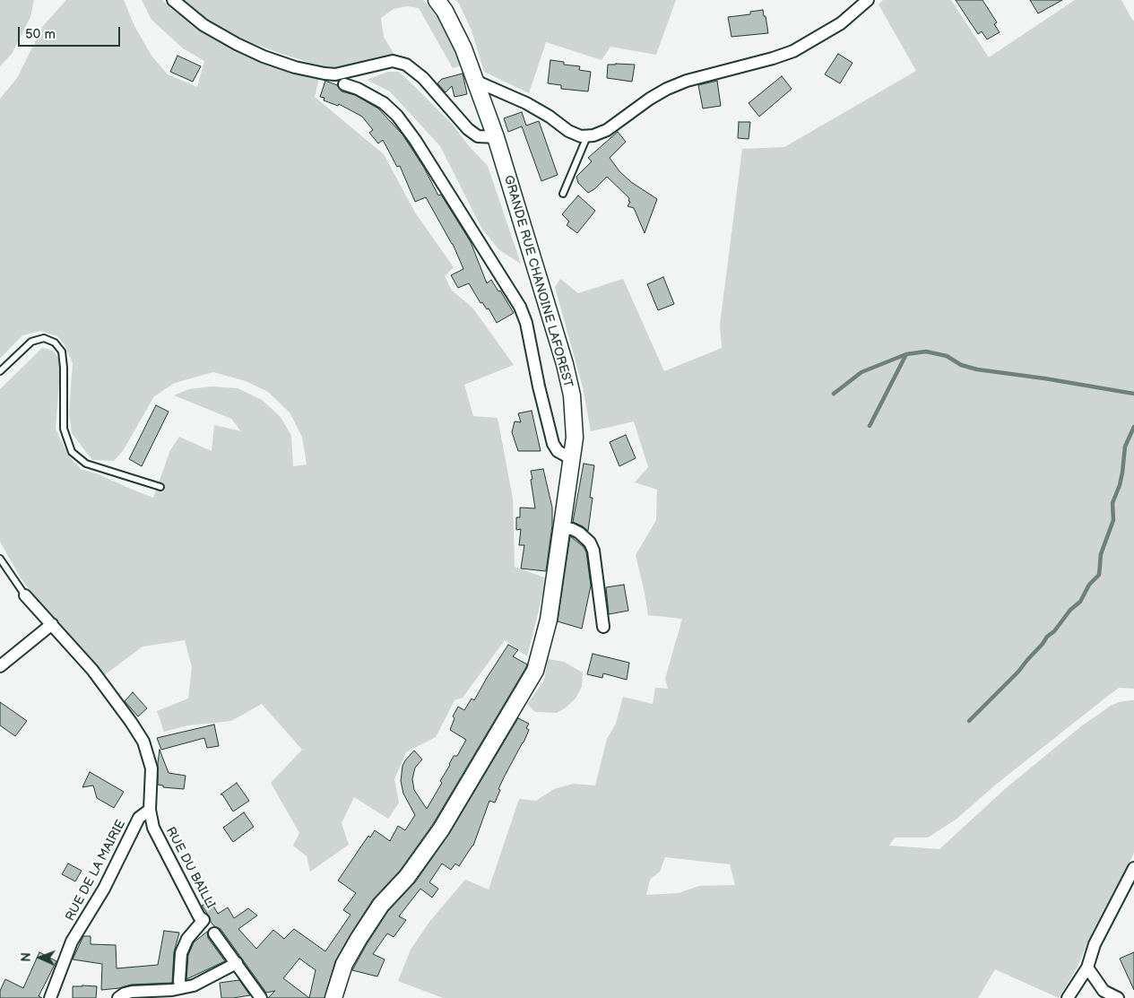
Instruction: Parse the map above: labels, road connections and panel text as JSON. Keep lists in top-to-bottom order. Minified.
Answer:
{"streets":{"main road":["GRANDE RUE CHANOINE LAFOREST"],"street":["RUE DU BAILLI","RUE DE LA MAIRIE"]},"crossings":[["RUE DU BAILLI","RUE DE LA MAIRIE"]],"scale_bar":"50 m","north":"left"}
